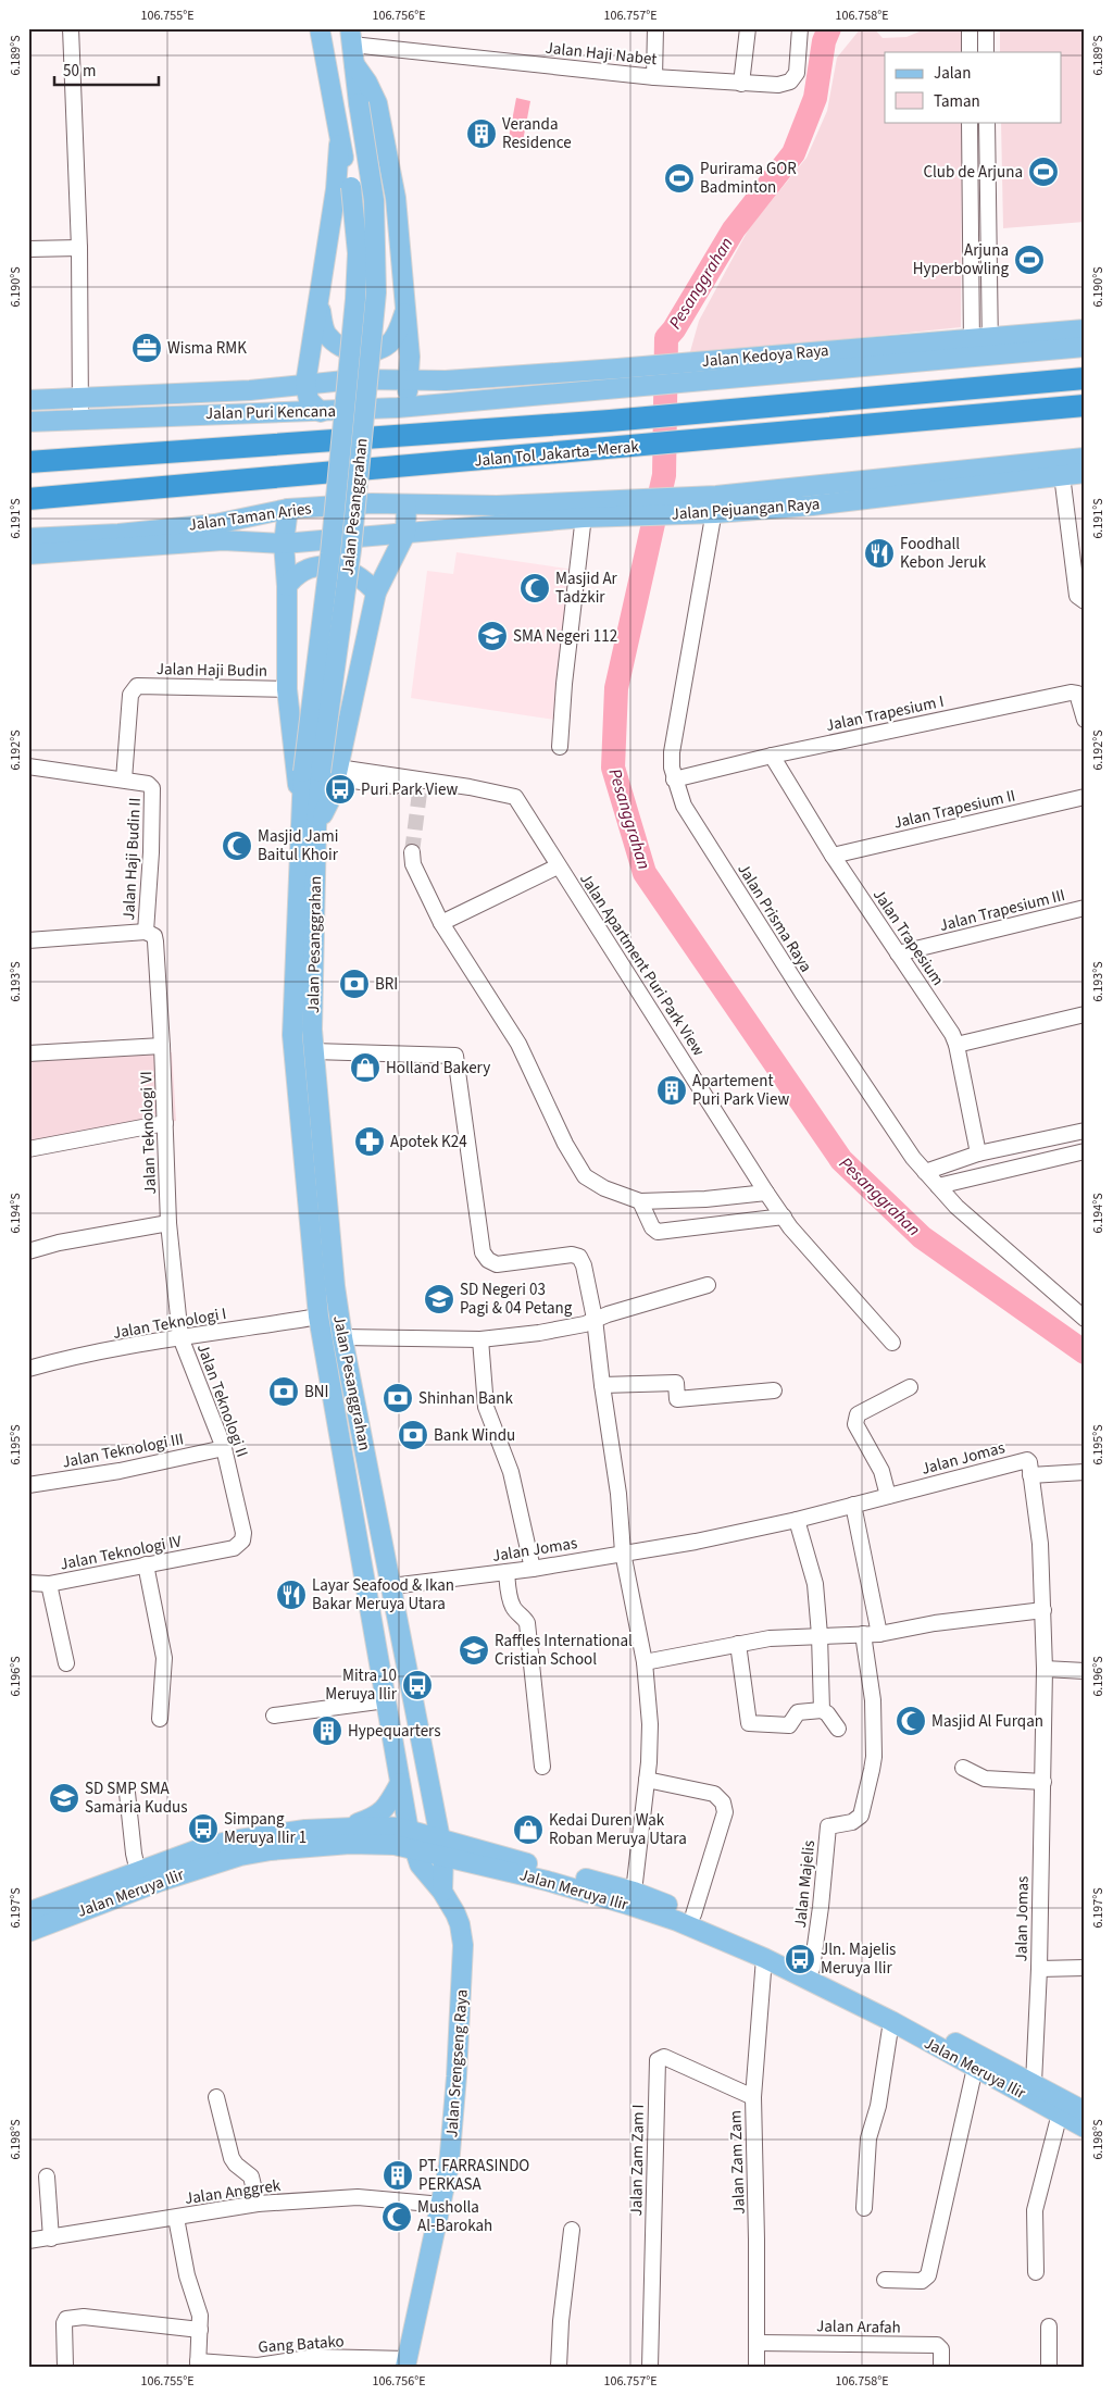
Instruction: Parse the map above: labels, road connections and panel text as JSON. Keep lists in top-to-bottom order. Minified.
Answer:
{"streets":{"highway":["Jalan Tol Jakarta–Merak"],"main road":["Jalan Kedoya Raya","Jalan Puri Kencana","Jalan Pesanggrahan","Jalan Pejuangan Raya","Jalan Taman Aries","Jalan Meruya Ilir","Jalan Srengseng Raya"],"street":["Jalan Haji Nabet","Jalan Haji Budin","Jalan Trapesium I","Jalan Trapesium II","Jalan Haji Budin II","Jalan Trapesium III","Jalan Prisma Raya","Jalan Trapesium","Jalan Apartment Puri Park View","Jalan Teknologi VI","Jalan Teknologi I","Jalan Teknologi II","Jalan Teknologi III","Jalan Jomas","Jalan Teknologi IV","Jalan Majelis","Jalan Zam Zam I","Jalan Zam Zam","Jalan Anggrek","Jalan Arafah","Gang Batako"]},"crossings":[["Jalan Haji Nabet","Jalan Pesanggrahan"],["Jalan Kedoya Raya","Jalan Puri Kencana"],["Jalan Pesanggrahan","Jalan Apartment Puri Park View"],["Jalan Pesanggrahan","Jalan Teknologi I"],["Jalan Pesanggrahan","Jalan Jomas"],["Jalan Pesanggrahan","Jalan Meruya Ilir"],["Jalan Pesanggrahan","Jalan Srengseng Raya"],["Jalan Pejuangan Raya","Jalan Taman Aries"],["Jalan Pejuangan Raya","Jalan Prisma Raya"],["Jalan Haji Budin","Jalan Haji Budin II"],["Jalan Trapesium I","Jalan Prisma Raya"],["Jalan Trapesium I","Jalan Trapesium"],["Jalan Trapesium II","Jalan Trapesium"],["Jalan Haji Budin II","Jalan Teknologi VI"],["Jalan Trapesium III","Jalan Trapesium"],["Jalan Teknologi VI","Jalan Teknologi I"],["Jalan Teknologi VI","Jalan Teknologi II"],["Jalan Teknologi I","Jalan Teknologi II"],["Jalan Teknologi II","Jalan Teknologi III"],["Jalan Teknologi II","Jalan Teknologi IV"],["Jalan Jomas","Jalan Meruya Ilir"],["Jalan Majelis","Jalan Meruya Ilir"],["Jalan Meruya Ilir","Jalan Srengseng Raya"],["Jalan Meruya Ilir","Jalan Zam Zam"],["Jalan Srengseng Raya","Jalan Anggrek"],["Jalan Srengseng Raya","Gang Batako"],["Jalan Zam Zam I","Jalan Zam Zam"],["Jalan Zam Zam","Jalan Arafah"]],"water":["Pesanggrahan"],"places":{"building":["Veranda Residence","Apartement Puri Park View","Hypequarters","PT. FARRASINDO PERKASA"],"sports":["Club de Arjuna","Purirama GOR Badminton","Arjuna Hyperbowling"],"office":["Wisma RMK"],"restaurant":["Foodhall Kebon Jeruk","Layar Seafood & Ikan Bakar Meruya Utara"],"mosque":["Masjid Ar Tadzkir","Masjid Jami Baitul Khoir","Masjid Al Furqan","Musholla Al-Barokah"],"school or university":["SMA Negeri 112","SD Negeri 03 Pagi & 04 Petang","Raffles International Cristian School","SD SMP SMA Samaria Kudus"],"bus stop":["Puri Park View","Mitra 10 Meruya Ilir","Simpang Meruya Ilir 1","Jln. Majelis Meruya Ilir"],"bank":["BRI","BNI","Shinhan Bank","Bank Windu"],"shop":["Holland Bakery","Kedai Duren Wak Roban Meruya Utara"],"pharmacy":["Apotek K24"]},"legend":["Jalan","Taman"],"scale_bar":"50 m","coordinates":["106.755°E","106.756°E","106.757°E","106.758°E","6.189°S","6.190°S","6.191°S","6.192°S","6.193°S","6.194°S","6.195°S","6.196°S","6.197°S","6.198°S"]}
